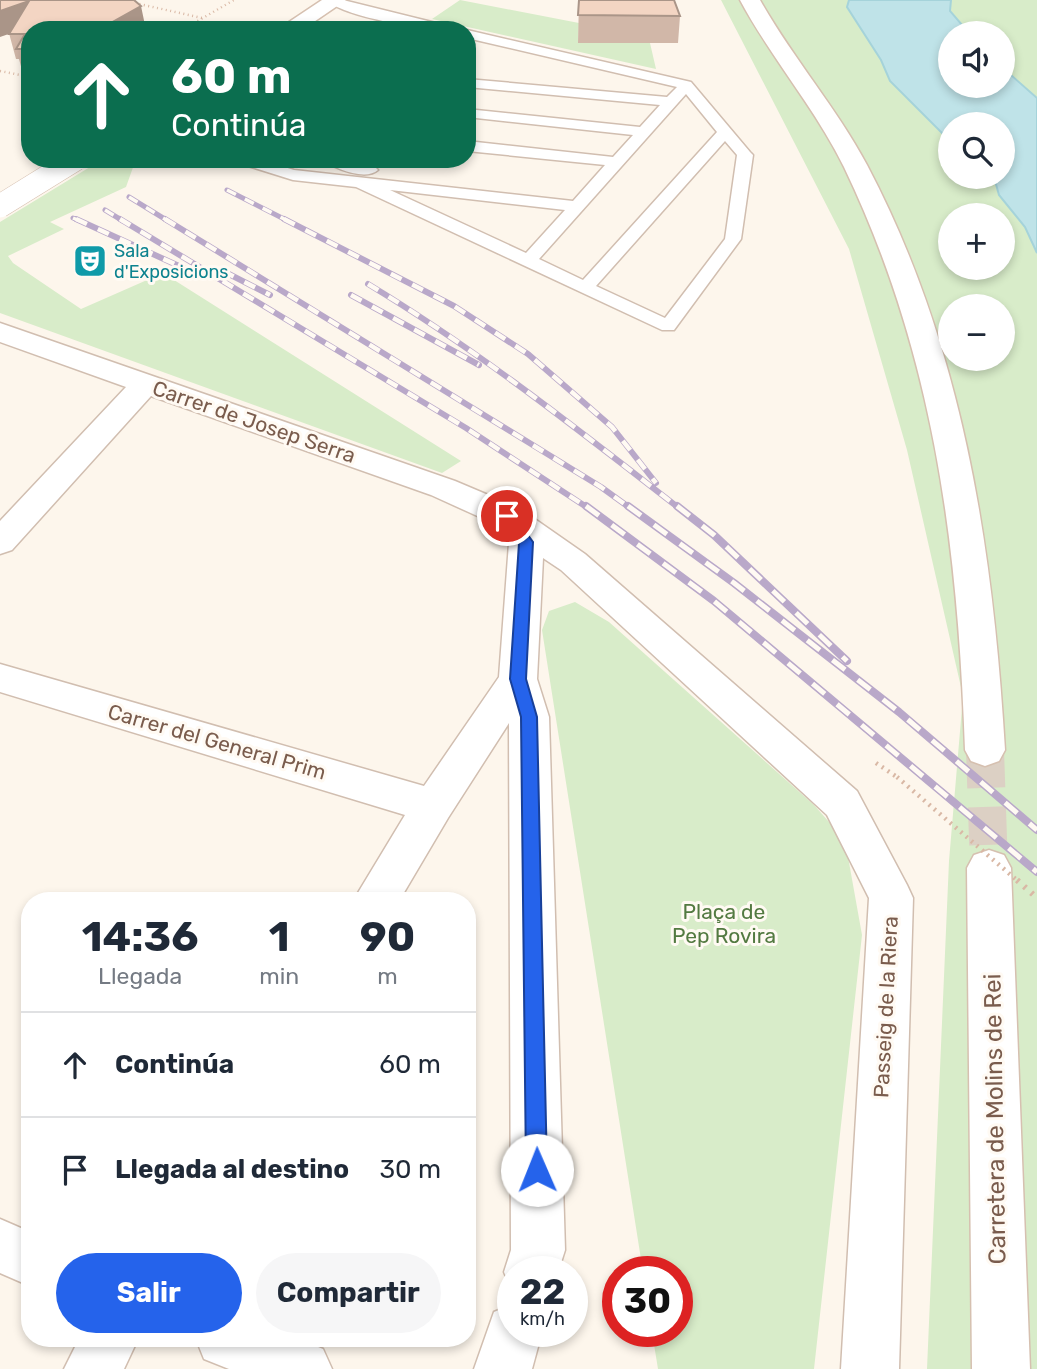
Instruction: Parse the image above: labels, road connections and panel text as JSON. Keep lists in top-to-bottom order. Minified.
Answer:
{"streets":{"street":["Carrer de Josep Serra","Carrer del General Prim","Passeig de la Riera","Carretera de Molins de Rei"]},"crossings":[["Carrer de Josep Serra","Passeig de la Riera"]],"parks":["Plaça de Pep Rovira"],"places":{"theatre":["Sala d'Exposicions"]},"page":{"map_buttons":["+","−"],"turn":["60 m","Continúa"],"eta":["14:36","Llegada","1","min","90","m"],"list":[{"name":"Continúa","value":"60 m"},{"name":"Llegada al destino","value":"30 m"}],"buttons":["Salir","Compartir"],"speed":"22 km/h","limit":"30"}}
